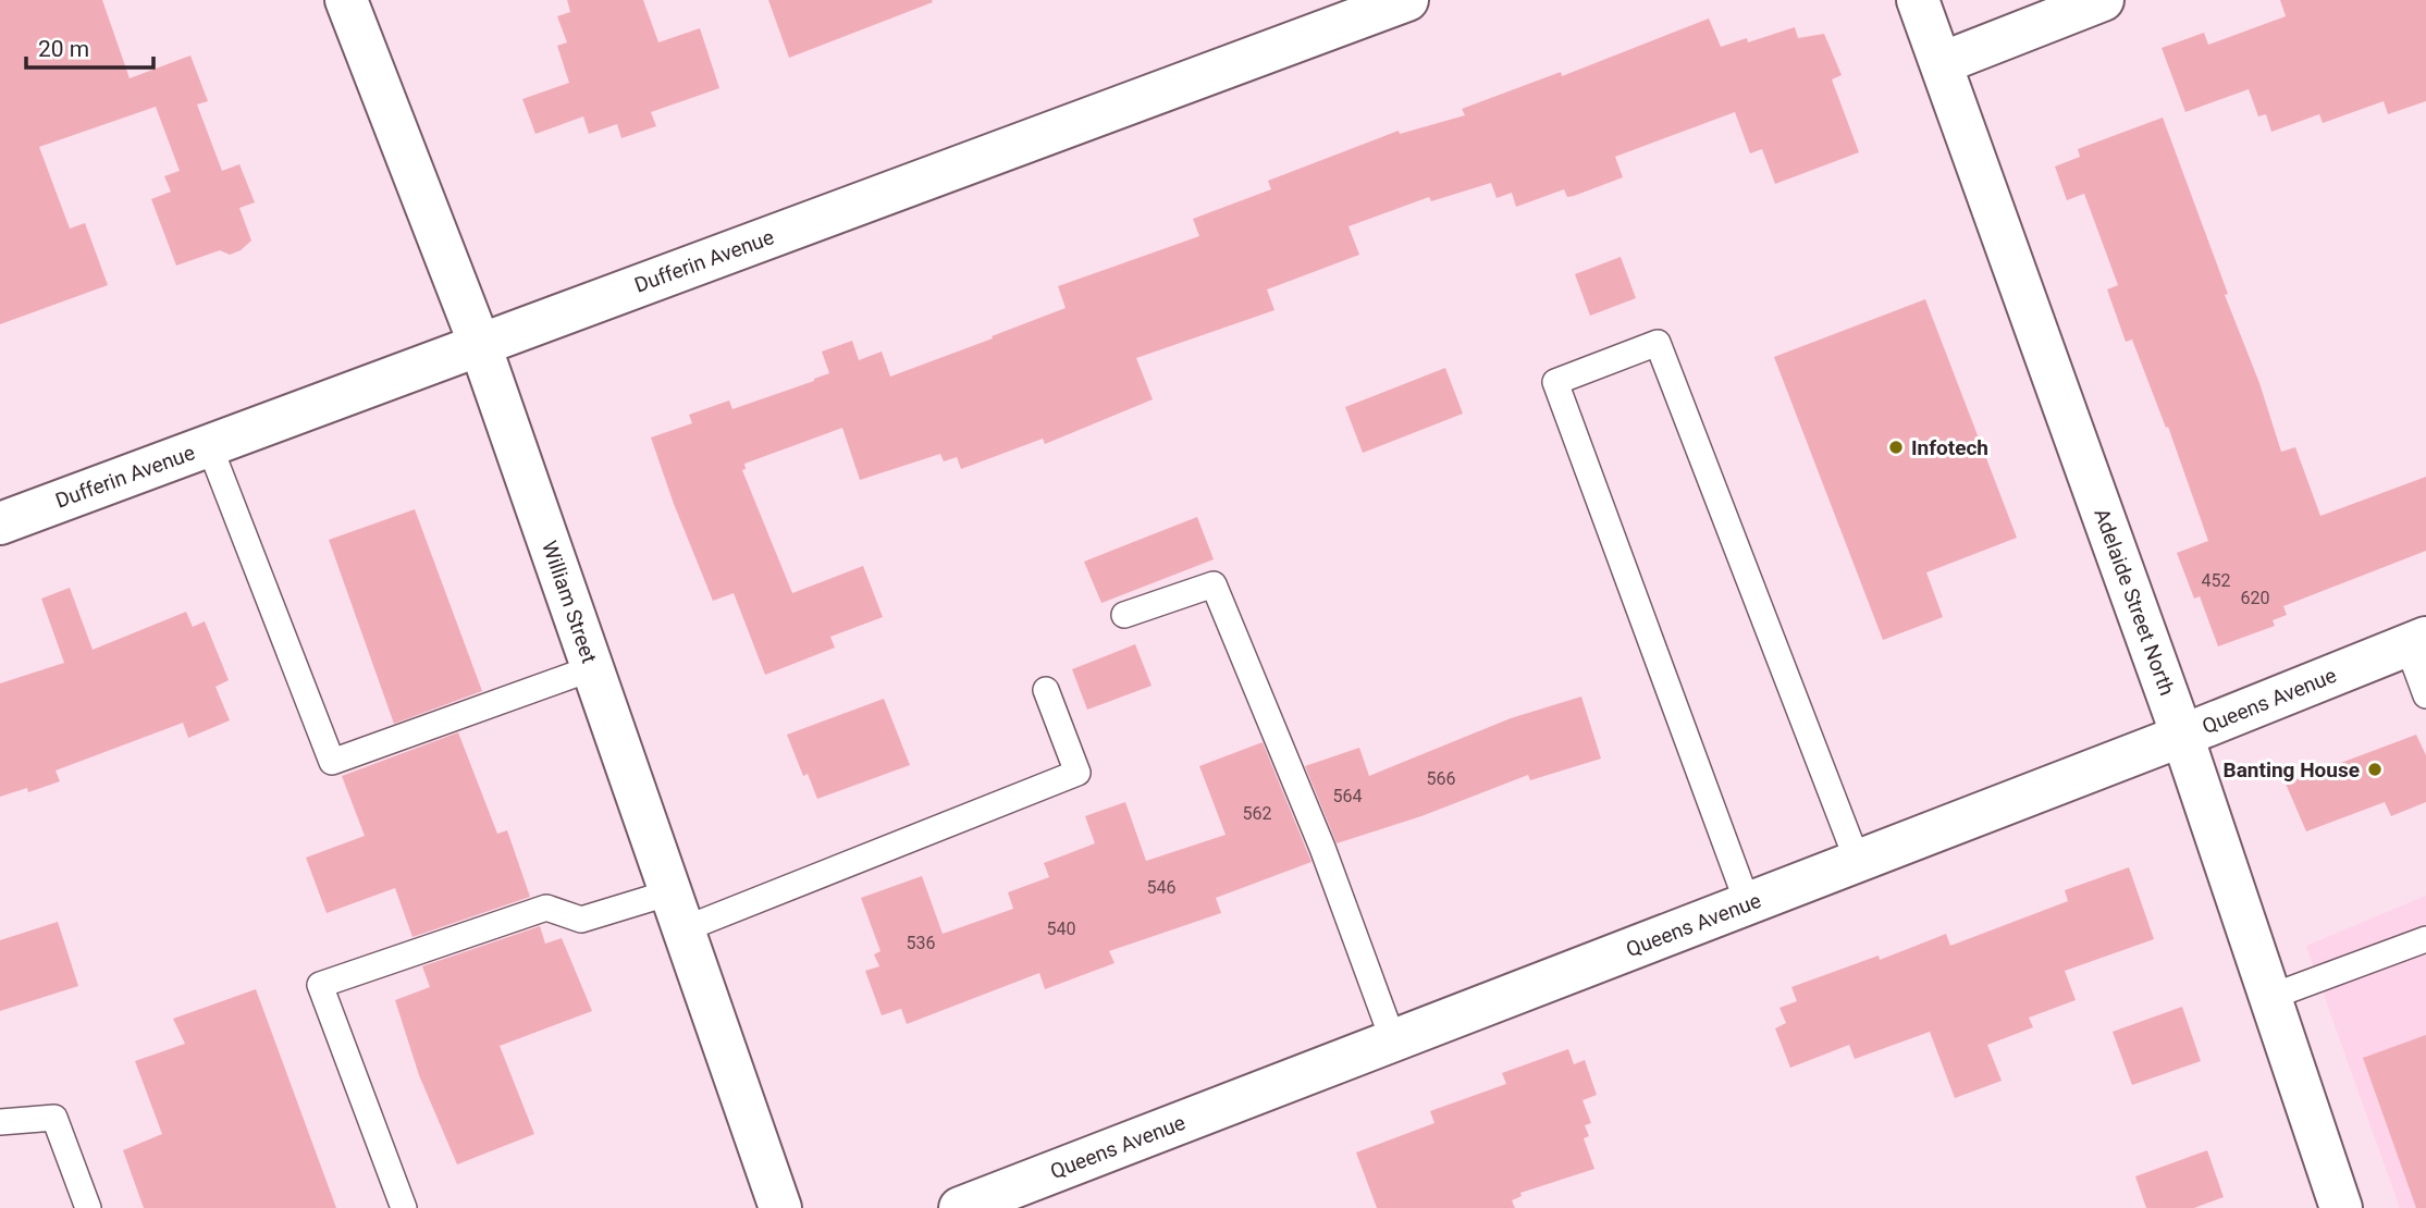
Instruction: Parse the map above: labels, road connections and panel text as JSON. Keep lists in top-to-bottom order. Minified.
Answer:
{"streets":{"street":["Dufferin Avenue","William Street","Adelaide Street North","Queens Avenue"]},"crossings":[["Dufferin Avenue","William Street"],["Adelaide Street North","Queens Avenue"]],"places":["Infotech","Banting House"],"house_numbers":["452","620","566","564","562","546","540","536"],"scale_bar":"20 m"}
